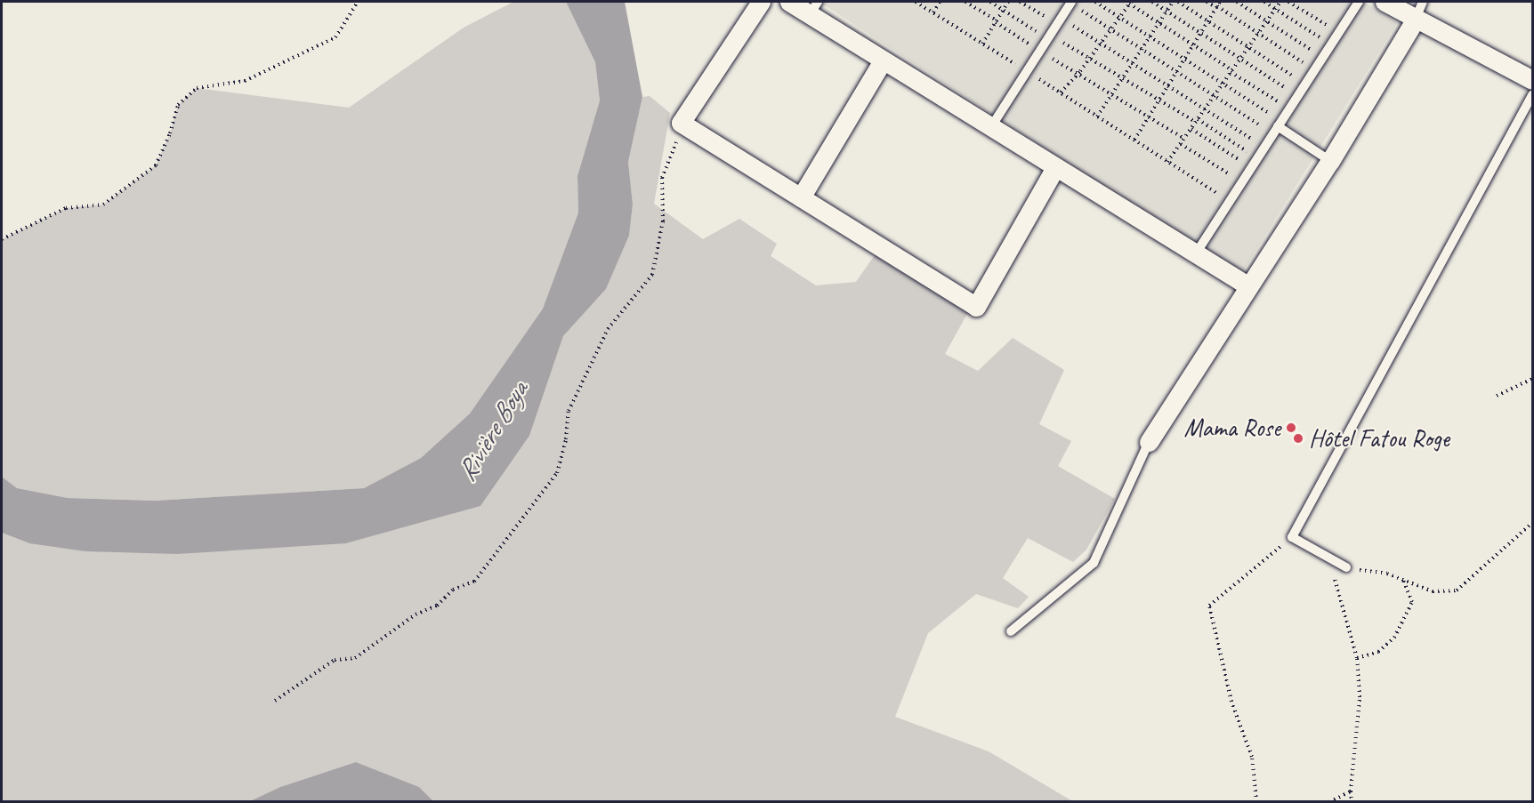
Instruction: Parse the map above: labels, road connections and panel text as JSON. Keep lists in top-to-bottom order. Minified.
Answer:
{"water":["Rivière Boya"],"places":["Mama Rose","Hôtel Fatou Roge"]}
